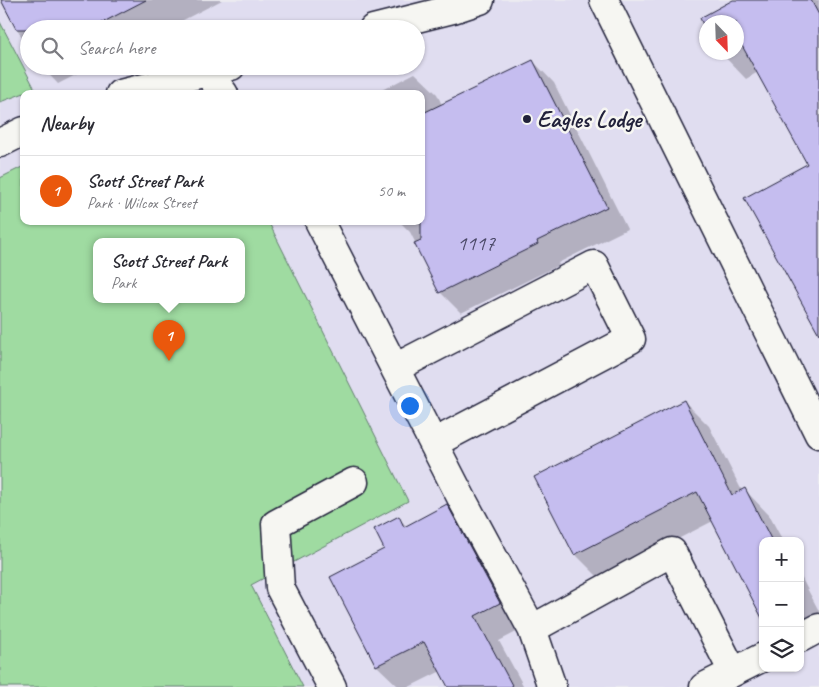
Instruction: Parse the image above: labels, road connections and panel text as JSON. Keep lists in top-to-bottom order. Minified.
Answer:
{"places":["Eagles Lodge"],"house_numbers":["1117"],"north":"bottom right","page":{"search":"Search here","heading":"Nearby","list":[{"mark":"1","name":"Scott Street Park","note":"Park · Wilcox Street","value":"50 m"}],"popup":["Scott Street Park","Park"],"pins":"1","map_buttons":["+","−"]}}
